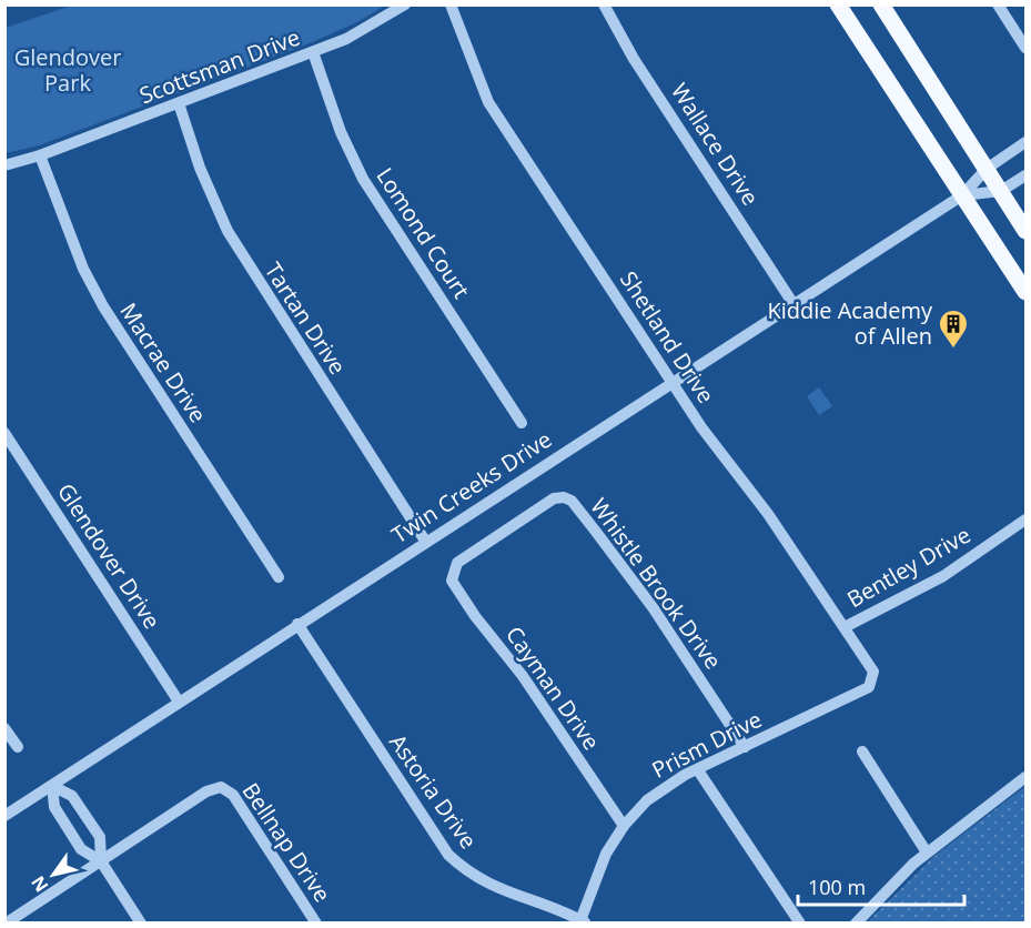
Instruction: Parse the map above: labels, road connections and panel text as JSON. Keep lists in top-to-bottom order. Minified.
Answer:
{"streets":{"street":["Scottsman Drive","Wallace Drive","Lomond Court","Tartan Drive","Shetland Drive","Macrae Drive","Twin Creeks Drive","Glendover Drive","Bentley Drive","Whistle Brook Drive","Cayman Drive","Prism Drive","Astoria Drive","Bellnap Drive"]},"crossings":[["Scottsman Drive","Lomond Court"],["Scottsman Drive","Tartan Drive"],["Scottsman Drive","Macrae Drive"],["Wallace Drive","Twin Creeks Drive"],["Tartan Drive","Twin Creeks Drive"],["Shetland Drive","Twin Creeks Drive"],["Shetland Drive","Bentley Drive"],["Shetland Drive","Prism Drive"],["Twin Creeks Drive","Glendover Drive"],["Twin Creeks Drive","Astoria Drive"],["Whistle Brook Drive","Cayman Drive"],["Whistle Brook Drive","Prism Drive"],["Cayman Drive","Prism Drive"],["Prism Drive","Astoria Drive"]],"parks":["Glendover Park"],"places":{"building":["Kiddie Academy of Allen"]},"scale_bar":"100 m","north":"bottom left"}
